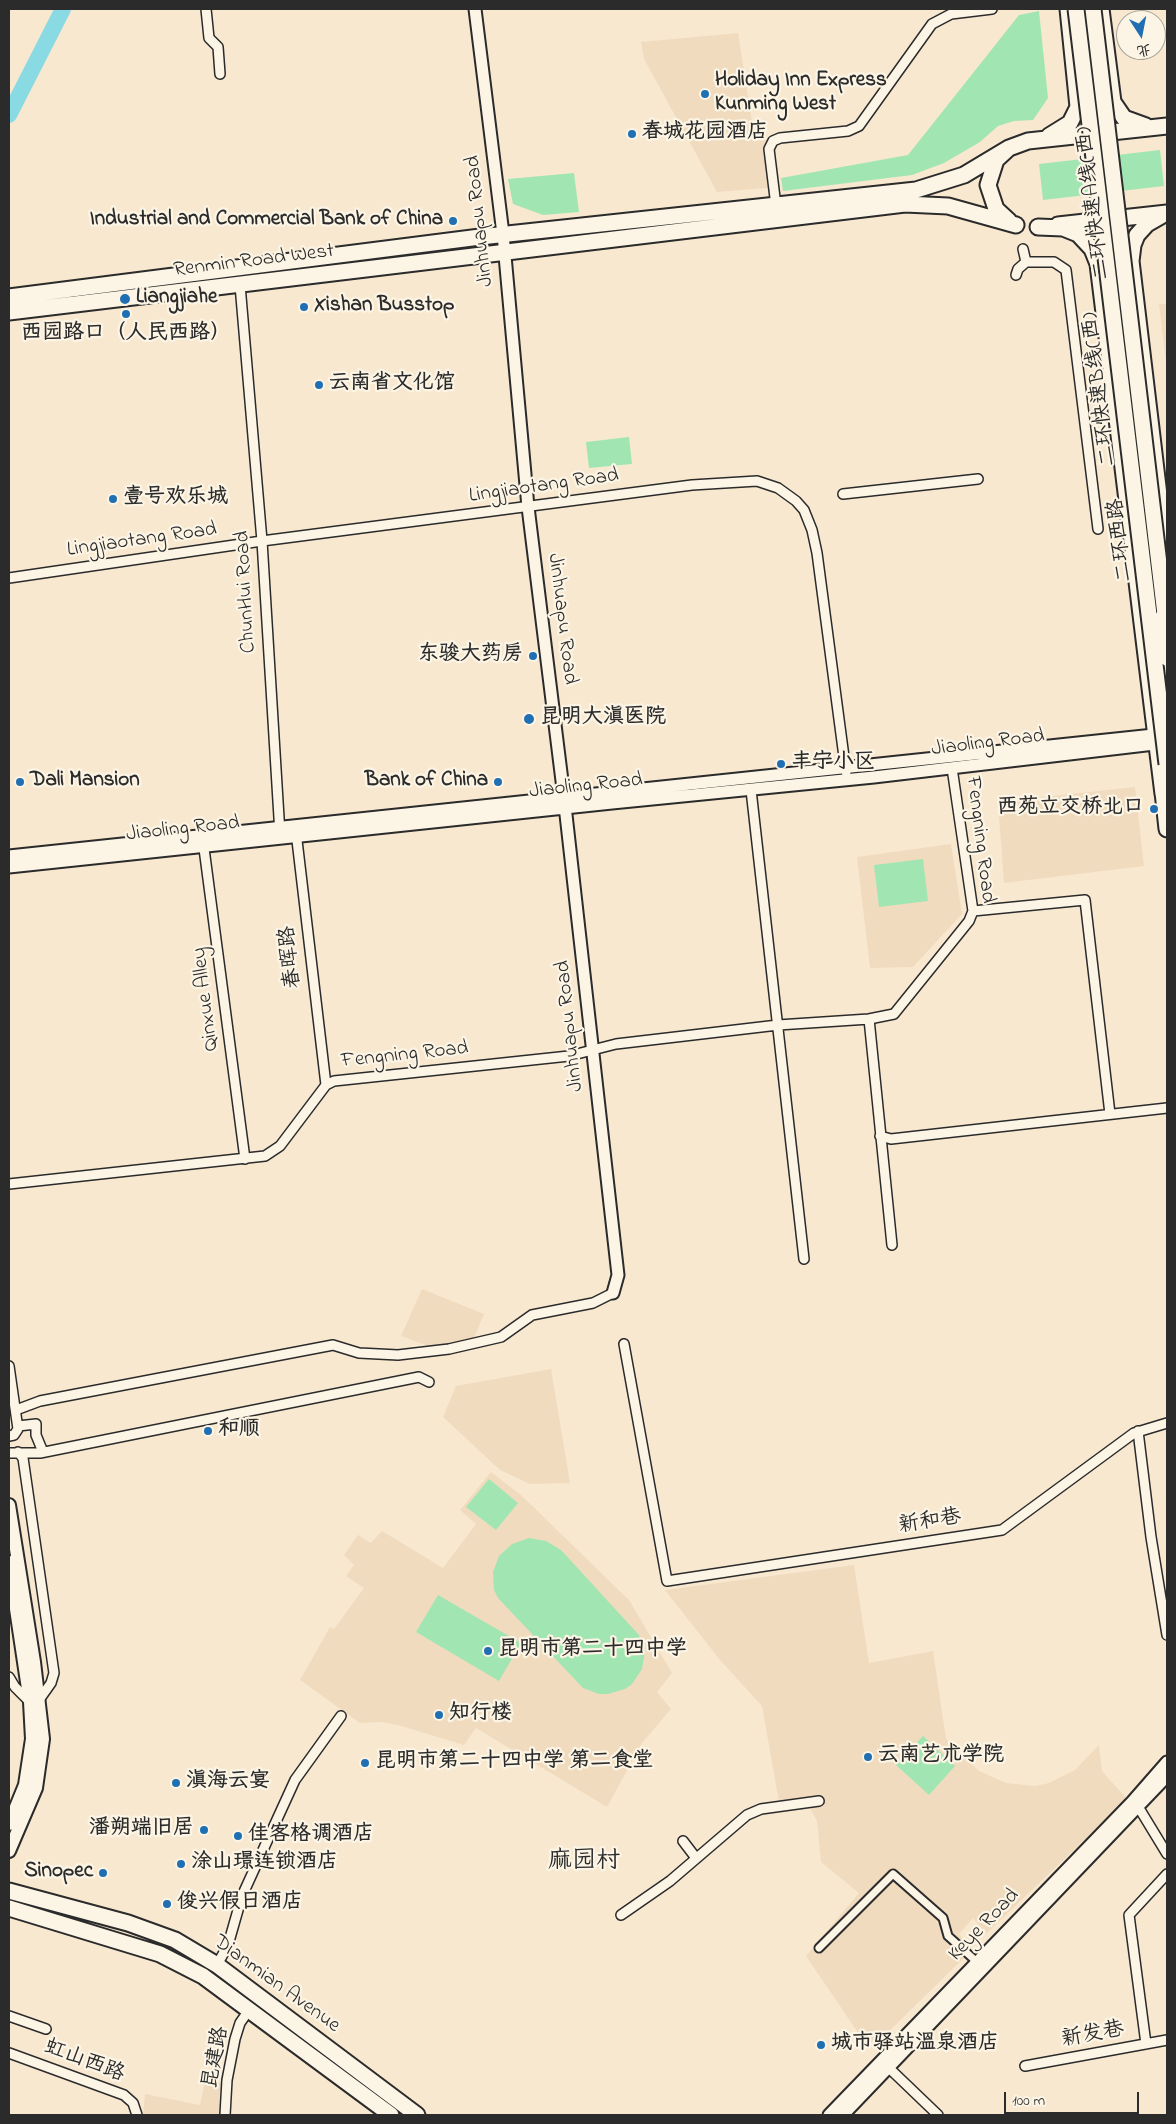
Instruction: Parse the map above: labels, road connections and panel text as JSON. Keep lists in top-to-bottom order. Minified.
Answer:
{"streets":{"main road":["二环快速A线(西)","Renmin Road West","二环快速B线(西)","二环西路","Dianmian Avenue"],"street":["Jinhuapu Road","Lingjiaotang Road","ChunHui Road","Jiaoling Road","Fengning Road","春晖路","Qinxue Alley","新和巷","Keye Road","新发巷","昆建路","虹山西路"]},"crossings":[["二环快速A线(西)","二环西路"],["Jinhuapu Road","Renmin Road West"],["Jinhuapu Road","Lingjiaotang Road"],["Jinhuapu Road","Jiaoling Road"],["Jinhuapu Road","Fengning Road"],["Renmin Road West","ChunHui Road"],["二环快速B线(西)","二环西路"],["Lingjiaotang Road","ChunHui Road"],["Lingjiaotang Road","Jiaoling Road"],["二环西路","Jiaoling Road"],["ChunHui Road","Jiaoling Road"],["Jiaoling Road","Fengning Road"],["Jiaoling Road","春晖路"],["Jiaoling Road","Qinxue Alley"],["Fengning Road","春晖路"],["Fengning Road","Qinxue Alley"],["Dianmian Avenue","昆建路"]],"districts":["麻园村"],"places":["Holiday Inn Express Kunming West","春城花园酒店","Industrial and Commercial Bank of China","Liangjiahe","Xishan Busstop","西园路口（人民西路）","云南省文化馆","壹号欢乐城","东骏大药房","昆明大滇医院","丰宁小区","Dali Mansion","Bank of China","西苑立交桥北口","和顺","昆明市第二十四中学","知行楼","云南艺术学院","昆明市第二十四中学 第二食堂","滇海云宴","潘朔端旧居","佳客格调酒店","涂山璟连锁酒店","Sinopec","俊兴假日酒店","城市驿站温泉酒店"],"scale_bar":"100 m","north":"bottom"}
